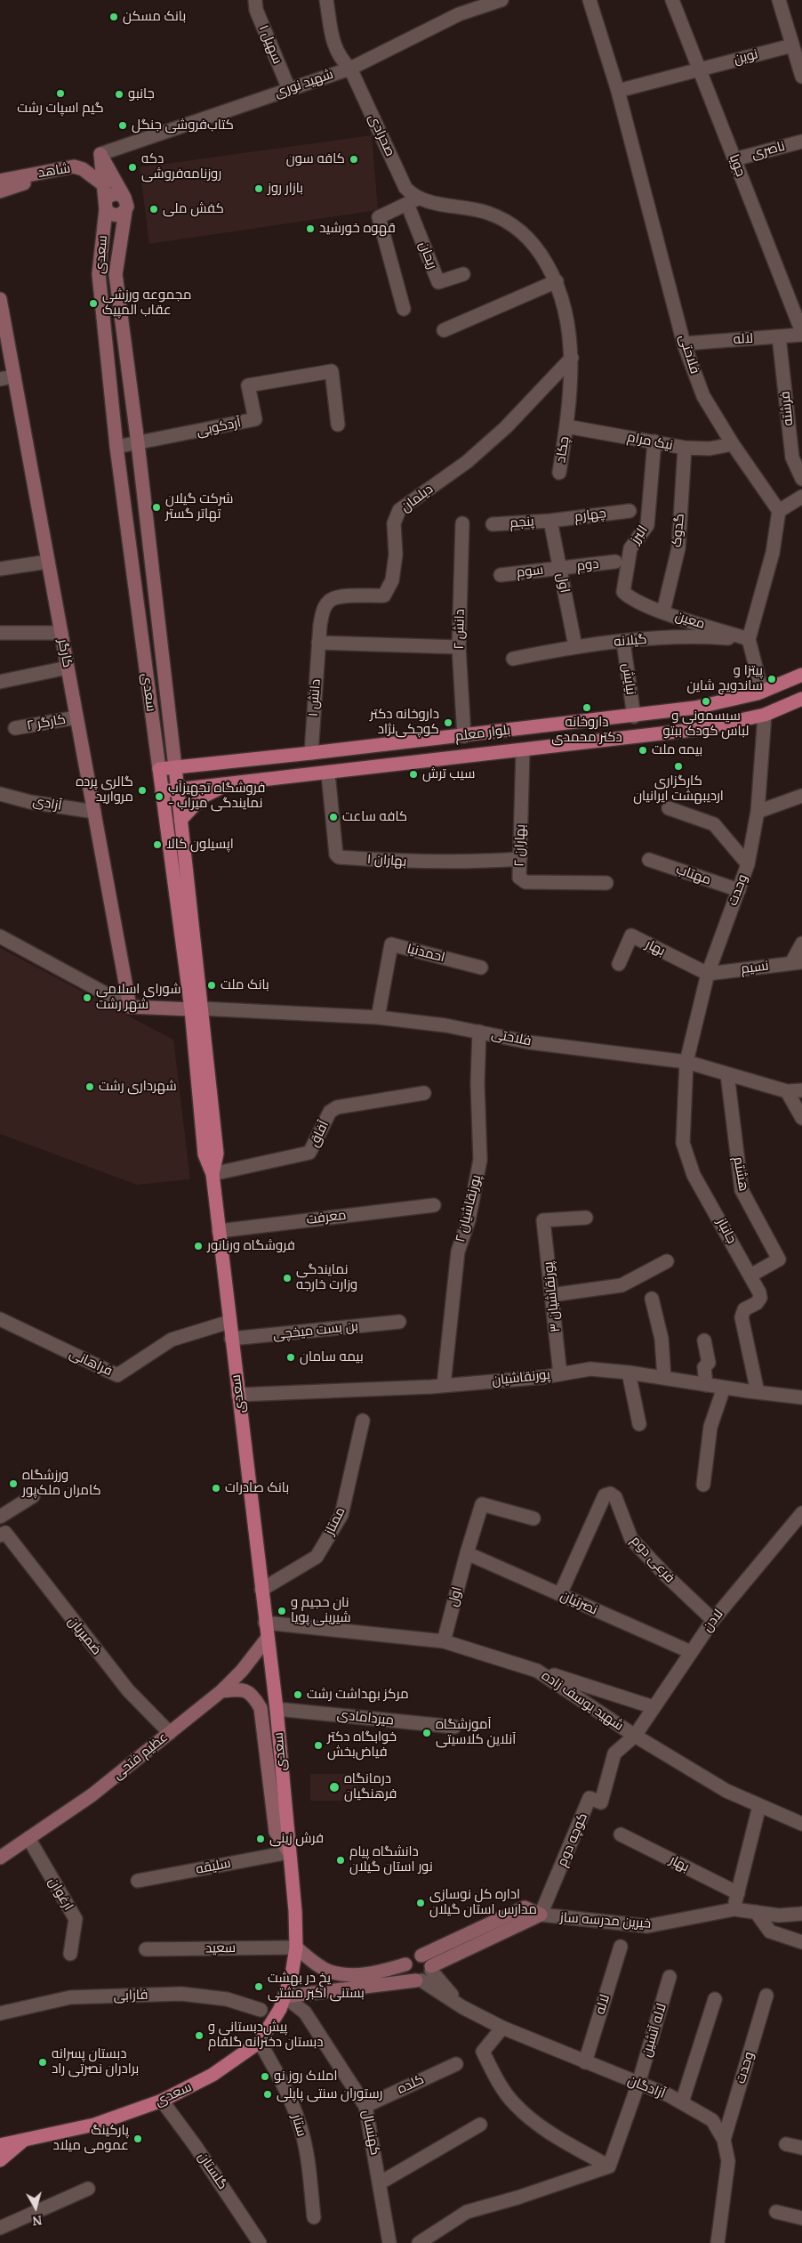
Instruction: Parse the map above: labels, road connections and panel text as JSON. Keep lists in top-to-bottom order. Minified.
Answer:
{"streets":{"main road":["شاهد","سعدی","کارگر","بلوار معلم","عظیم فتحی","خیرین مدرسه ساز"],"street":["سهیل ۱","نوین","شهید نوری","صحرادی","ناصری","جویا","ریحان","لاله","فلاحتی","فرشته","آردکوبی","نیک مرام","چکاد","دیلمان","چهارم","پنجم","گدوک","البرز","دوم","سوم","اول","معین","دانش ۲","گیلانه","نیایش","دانش ۱","کارگر ۲","آزادی","بهاران ۲","بهاران ۱","مهتاب","وحدت","بهار","احمدنیا","نسیم","آفاق","هشتم","پورنقاشیان ۲","معرفت","جانباز","پورنقاشیان ۳","بن بست میخچی","فراهانی","پورنقاشیان","ممتاز","فرعی دوم","نصرتیان","لادن","ضمیریان","شهید یوسف زاده","میردامادی","کوچه دوم","سلیقه","ارغوان","سعید","فارابی","لاله آتشین","کلده","آزادگان","ستار","کهنسال","گلستان"]},"crossings":[["سهیل ۱","شهید نوری"],["نوین","جویا"],["نوین","فلاحتی"],["شهید نوری","صحرادی"],["شهید نوری","سعدی"],["صحرادی","ریحان"],["صحرادی","چکاد"],["ناصری","جویا"],["جویا","لاله"],["شاهد","سعدی"],["سعدی","فلاحتی"],["سعدی","آردکوبی"],["سعدی","بلوار معلم"],["سعدی","آفاق"],["سعدی","معرفت"],["سعدی","بن بست میخچی"],["سعدی","فراهانی"],["سعدی","پورنقاشیان"],["سعدی","ممتاز"],["سعدی","شهید یوسف زاده"],["سعدی","میردامادی"],["سعدی","عظیم فتحی"],["سعدی","سلیقه"],["سعدی","سعید"],["سعدی","ستار"],["سعدی","کهنسال"],["سعدی","گلستان"],["ریحان","چکاد"],["لاله","فلاحتی"],["لاله","فرشته"],["لاله","آزادگان"],["فلاحتی","نیک مرام"],["فلاحتی","وحدت"],["فلاحتی","احمدنیا"],["فلاحتی","هشتم"],["فلاحتی","پورنقاشیان ۲"],["فلاحتی","جانباز"],["نیک مرام","چکاد"],["نیک مرام","گدوک"],["نیک مرام","البرز"],["چکاد","دیلمان"],["دیلمان","دانش ۱"],["چهارم","پنجم"],["چهارم","اول"],["پنجم","اول"],["گدوک","معین"],["البرز","معین"],["دوم","سوم"],["دوم","اول"],["سوم","اول"],["اول","گیلانه"],["اول","نصرتیان"],["اول","شهید یوسف زاده"],["معین","گیلانه"],["دانش ۲","بلوار معلم"],["گیلانه","نیایش"],["کارگر","کارگر ۲"],["کارگر","آزادی"],["نیایش","بلوار معلم"],["دانش ۱","بلوار معلم"],["بلوار معلم","بهاران ۲"],["بلوار معلم","بهاران ۱"],["بلوار معلم","وحدت"],["بهاران ۲","بهاران ۱"],["مهتاب","وحدت"],["وحدت","بهار"],["وحدت","نسیم"],["وحدت","جانباز"],["وحدت","آزادگان"],["بهار","نسیم"],["هشتم","جانباز"],["پورنقاشیان ۲","پورنقاشیان"],["جانباز","پورنقاشیان"],["پورنقاشیان ۳","پورنقاشیان"],["فرعی دوم","نصرتیان"],["فرعی دوم","لادن"],["نصرتیان","لادن"],["لادن","شهید یوسف زاده"],["لادن","کوچه دوم"],["ضمیریان","عظیم فتحی"],["شهید یوسف زاده","کوچه دوم"],["عظیم فتحی","ارغوان"],["کوچه دوم","خیرین مدرسه ساز"],["خیرین مدرسه ساز","آزادگان"],["لاله آتشین","آزادگان"],["کلده","کهنسال"]],"places":["بانک مسکن","گیم اسپات رشت","جانبو","کتاب‌فروشی جنگل","کافه سون","دکه روزنامه‌فروشی","بازار روز","کفش ملی","قهوه خورشید","مجموعه ورزشی عقاب المپیک","شرکت گیلان تهاتر گستر","پیتزا و ساندویچ شاین","سیسمونی و لباس کودک ببتو","داروخانه دکتر محمدی","داروخانه دکتر کوچکی‌نژاد","بیمه ملت","کارگزاری اردیبهشت ایرانیان","سیب ترش","گالری پرده مروارید","فروشگاه تجهیزآب - نمایندگی میراب","کافه ساعت","اپسیلون کالا","بانک ملت","شورای اسلامی شهر رشت","شهرداری رشت","فروشگاه ورنانور","نمایندگی وزارت خارجه","بیمه سامان","ورزشگاه کامران ملک‌پور","بانک صادرات","نان حجیم و شیرینی پویا","مرکز بهداشت رشت","آموزشگاه آنلاین کلاسیتی","خوابگاه دکتر فیاض‌بخش","درمانگاه فرهنگیان","فرش زینی","دانشگاه پیام نور استان گیلان","اداره کل نوسازی مدارس استان گیلان","یخ در بهشت بستنی اکبر مشتی","پیش‌دبستانی و دبستان دخترانه گلفام","دبستان پسرانه برادران نصرتی راد","املاک روز نو","رستوران سنتی پاپلی","پارکینگ عمومی میلاد"],"north":"bottom"}
